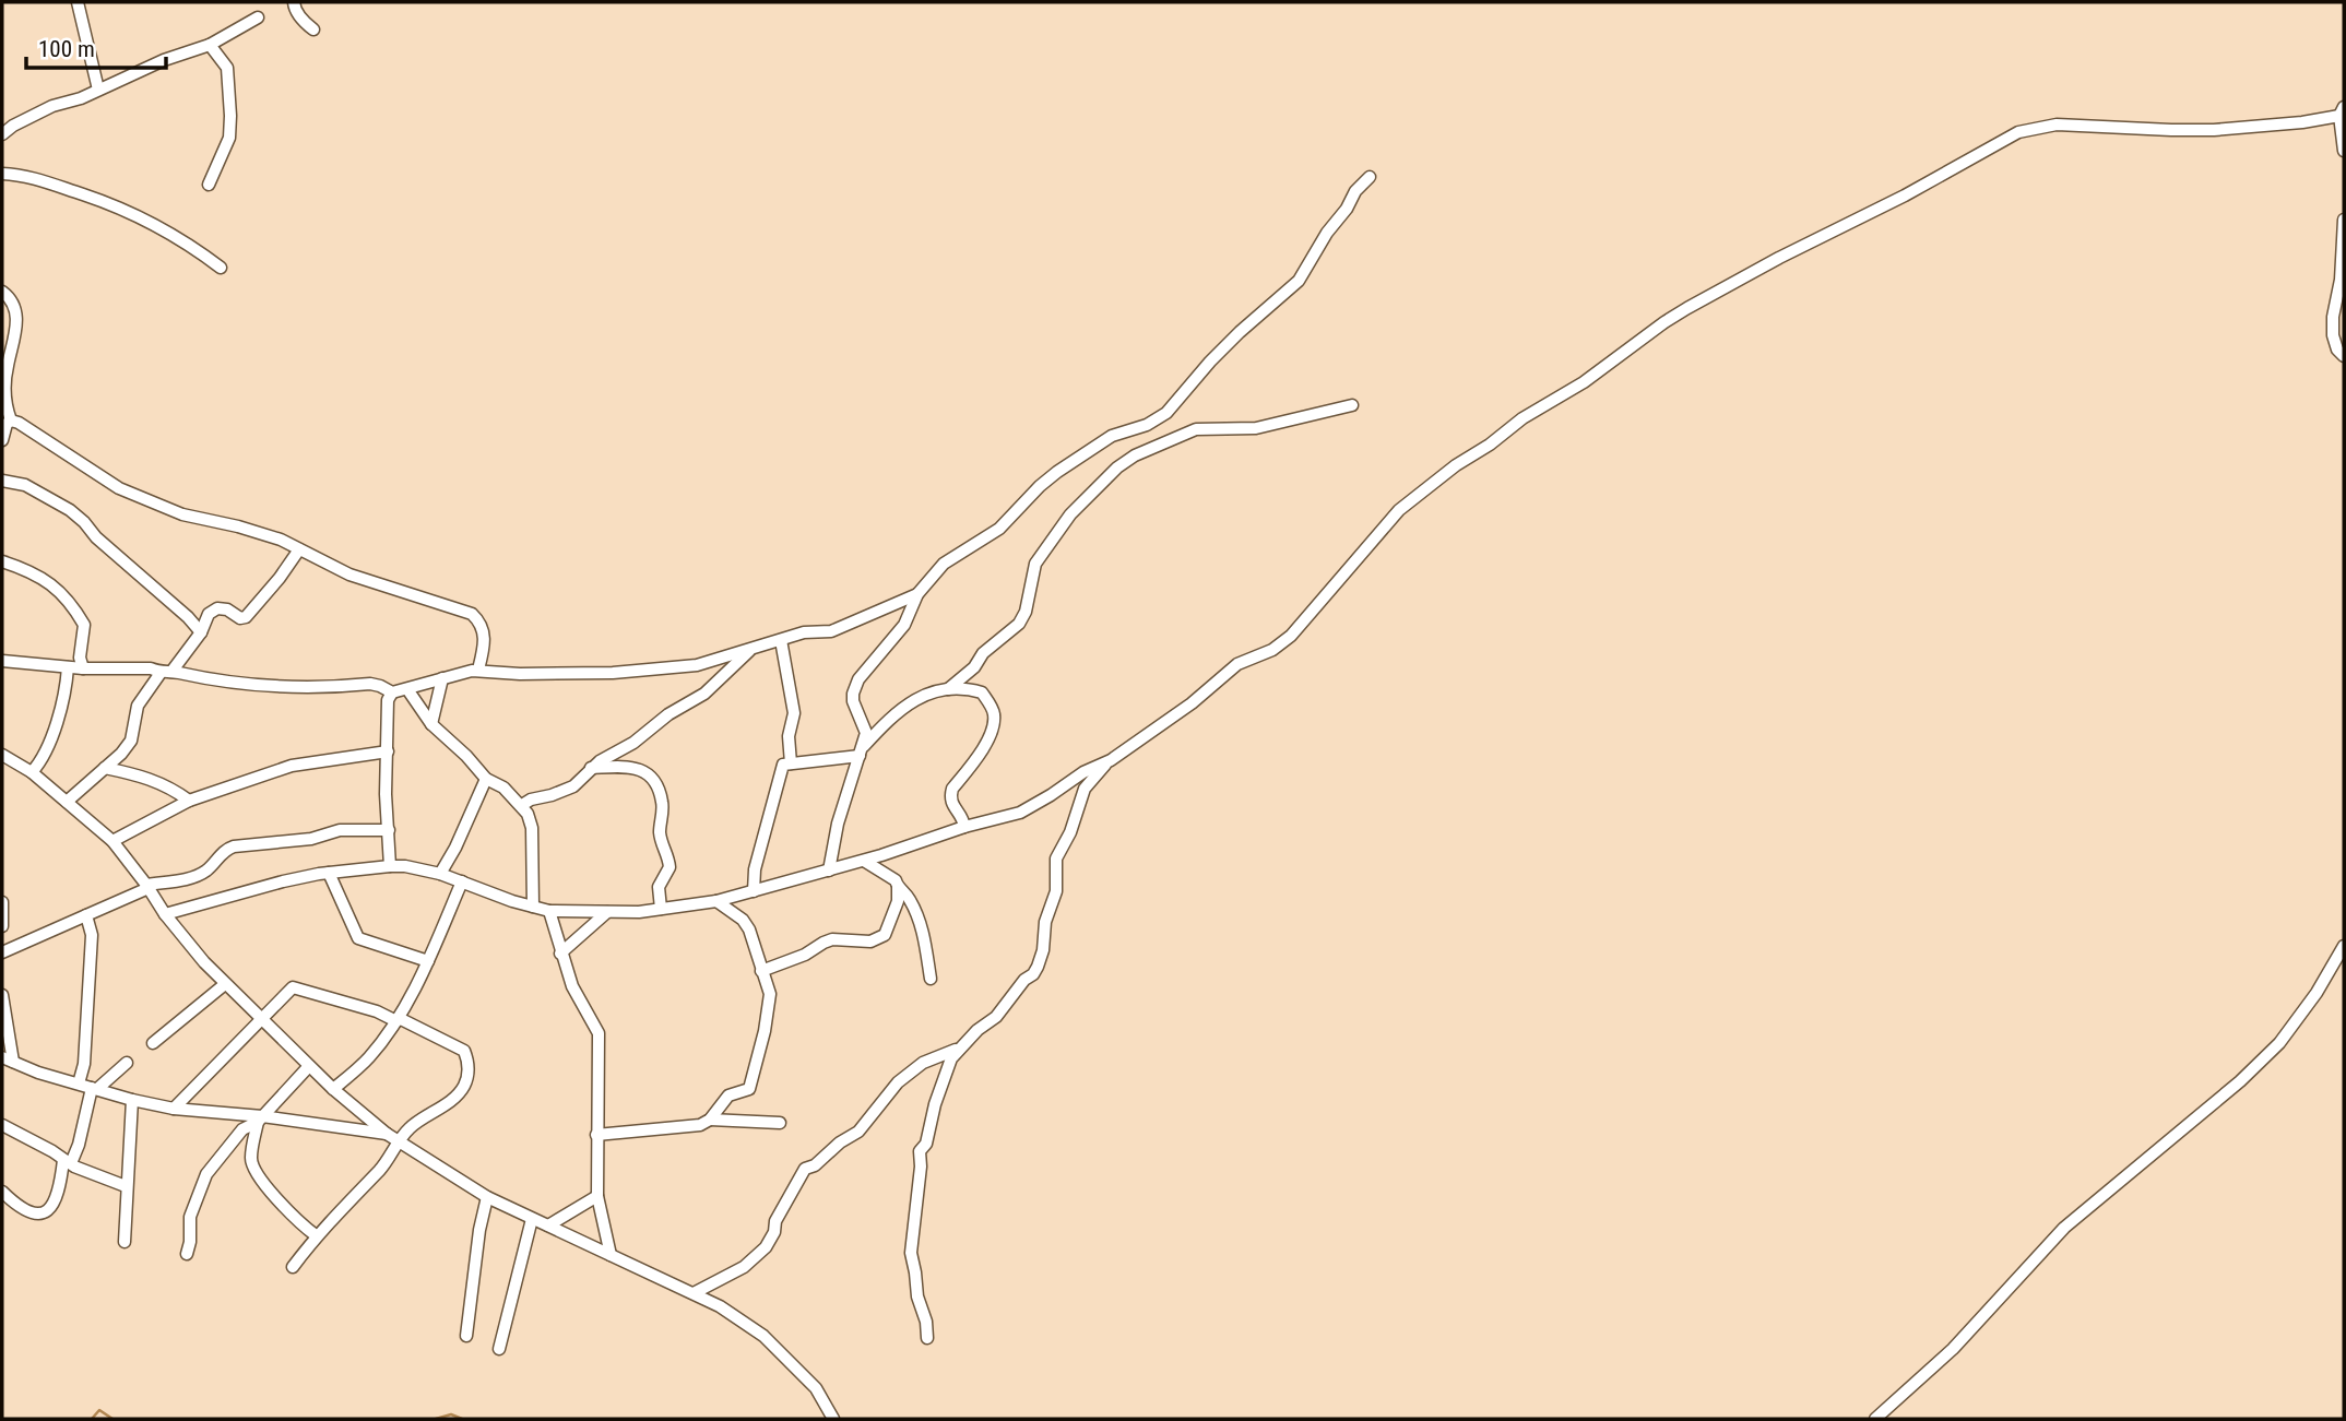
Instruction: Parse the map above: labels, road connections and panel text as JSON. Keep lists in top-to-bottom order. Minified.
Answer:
{"scale_bar":"100 m"}
